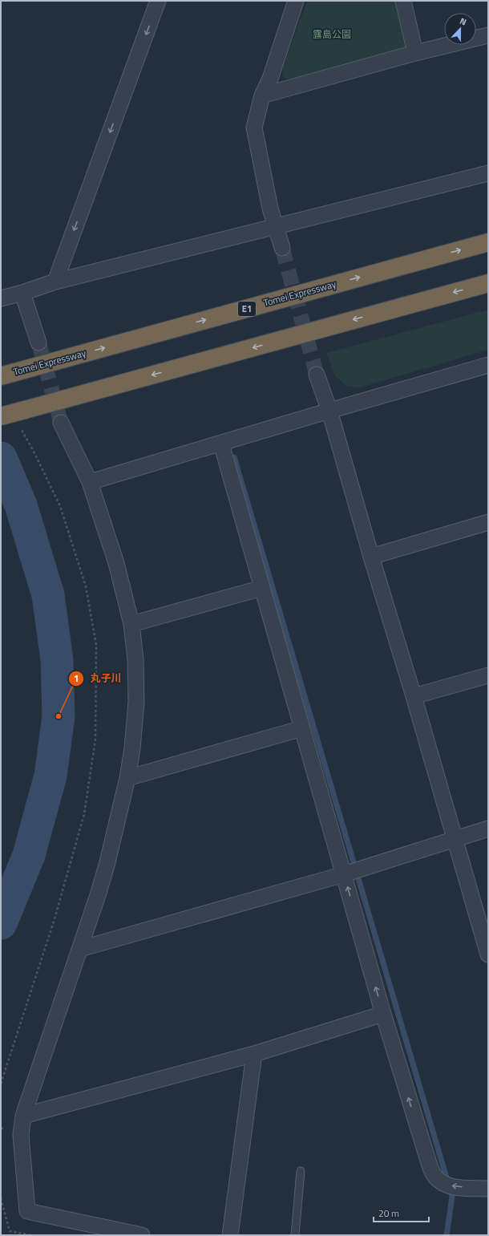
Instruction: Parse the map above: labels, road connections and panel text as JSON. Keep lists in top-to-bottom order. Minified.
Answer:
{"streets":{"highway":["Tomei Expressway","E1"]},"parks":["露島公園"],"places":["丸子川"],"scale_bar":"20 m","north":"top"}
